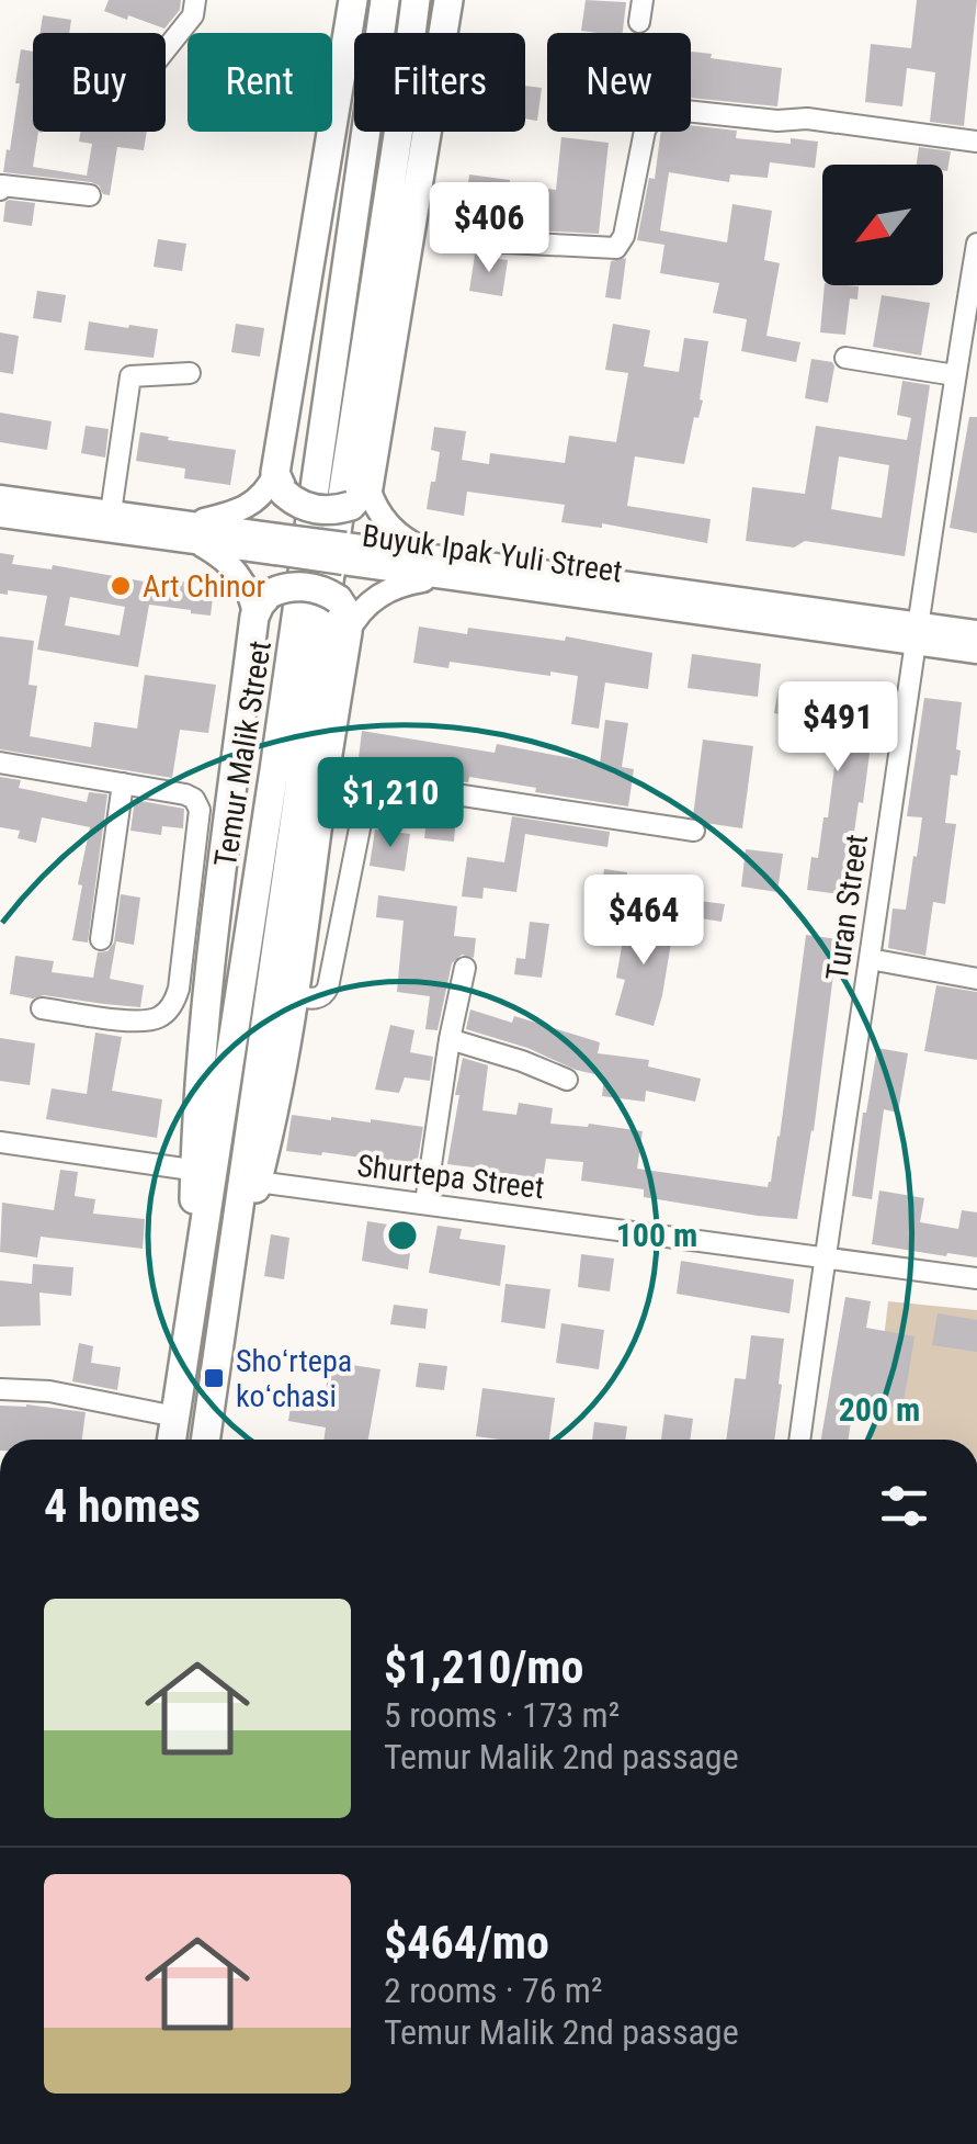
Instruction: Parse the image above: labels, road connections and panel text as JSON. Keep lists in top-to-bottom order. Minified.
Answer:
{"streets":{"highway":["Temur Malik Street"],"main road":["Buyuk Ipak Yuli Street"],"street":["Turan Street","Shurtepa Street"]},"crossings":[["Buyuk Ipak Yuli Street","Turan Street"],["Temur Malik Street","Shurtepa Street"],["Turan Street","Shurtepa Street"]],"places":{"other":["Art Chinor"],"transit":["Shoʻrtepa koʻchasi"]},"north":"bottom left","page":{"chip":["Buy","Rent","Filters","New"],"price":["$406","$491","$1,210","$464"],"heading":"4 homes","list":[{"name":"$1,210/mo","note":"5 rooms · 173 m² · Temur Malik 2nd passage"},{"name":"$464/mo","note":"2 rooms · 76 m² · Temur Malik 2nd passage"}]},"rings":["100 m","200 m"]}
